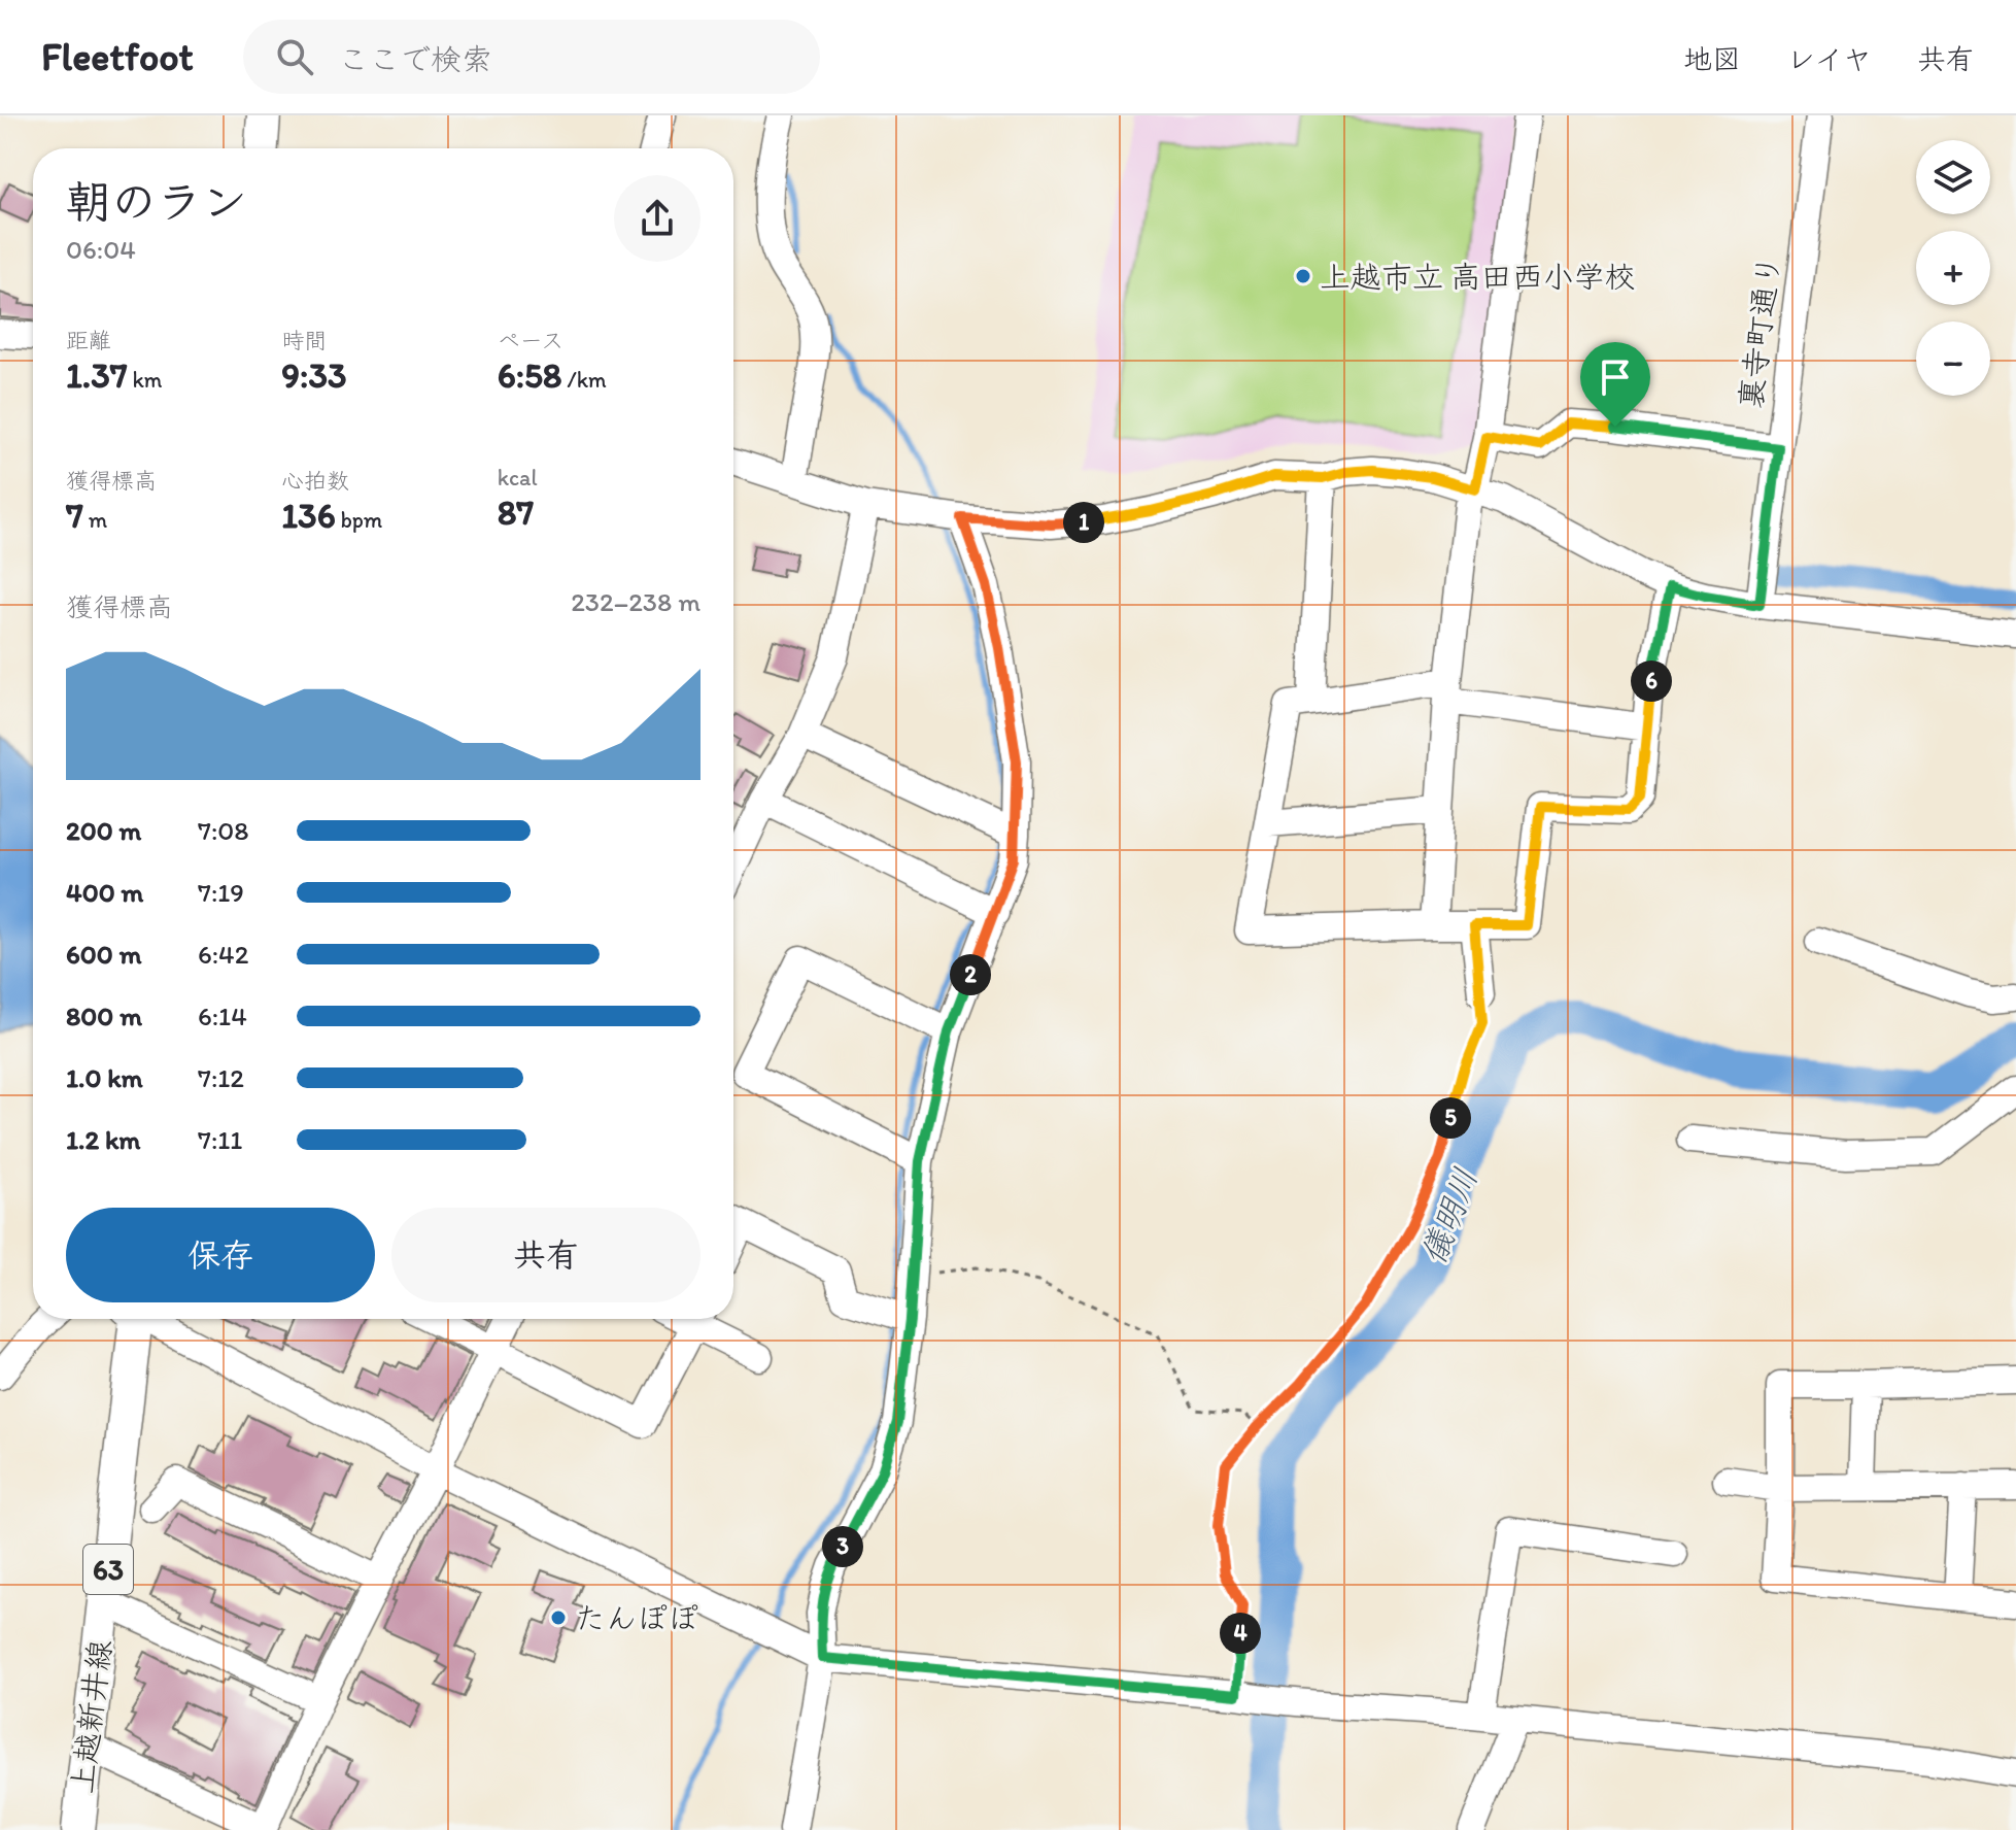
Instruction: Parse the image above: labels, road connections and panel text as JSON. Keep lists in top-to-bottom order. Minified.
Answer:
{"streets":{"main road":["63","上越新井線"],"street":["裏寺町通り"]},"water":["儀明川"],"places":["上越市立 高田西小学校","たんぽぽ"],"page":{"header":"Fleetfoot","search":"ここで検索","nav":["地図","レイヤ","共有"],"map_buttons":["+","−"],"heading":["朝のラン","06:04"],"stats":[["距離","1.37 km"],["時間","9:33"],["ペース","6:58 /km"],["獲得標高","7 m"],["心拍数","136 bpm"],["kcal","87"]],"pins":["1","6","2","5","3","4"],"chart":["獲得標高","232–238 m"],"list":[{"name":"200 m","note":"7:08"},{"name":"400 m","note":"7:19"},{"name":"600 m","note":"6:42"},{"name":"800 m","note":"6:14"},{"name":"1.0 km","note":"7:12"},{"name":"1.2 km","note":"7:11"}],"buttons":["保存","共有"]}}
